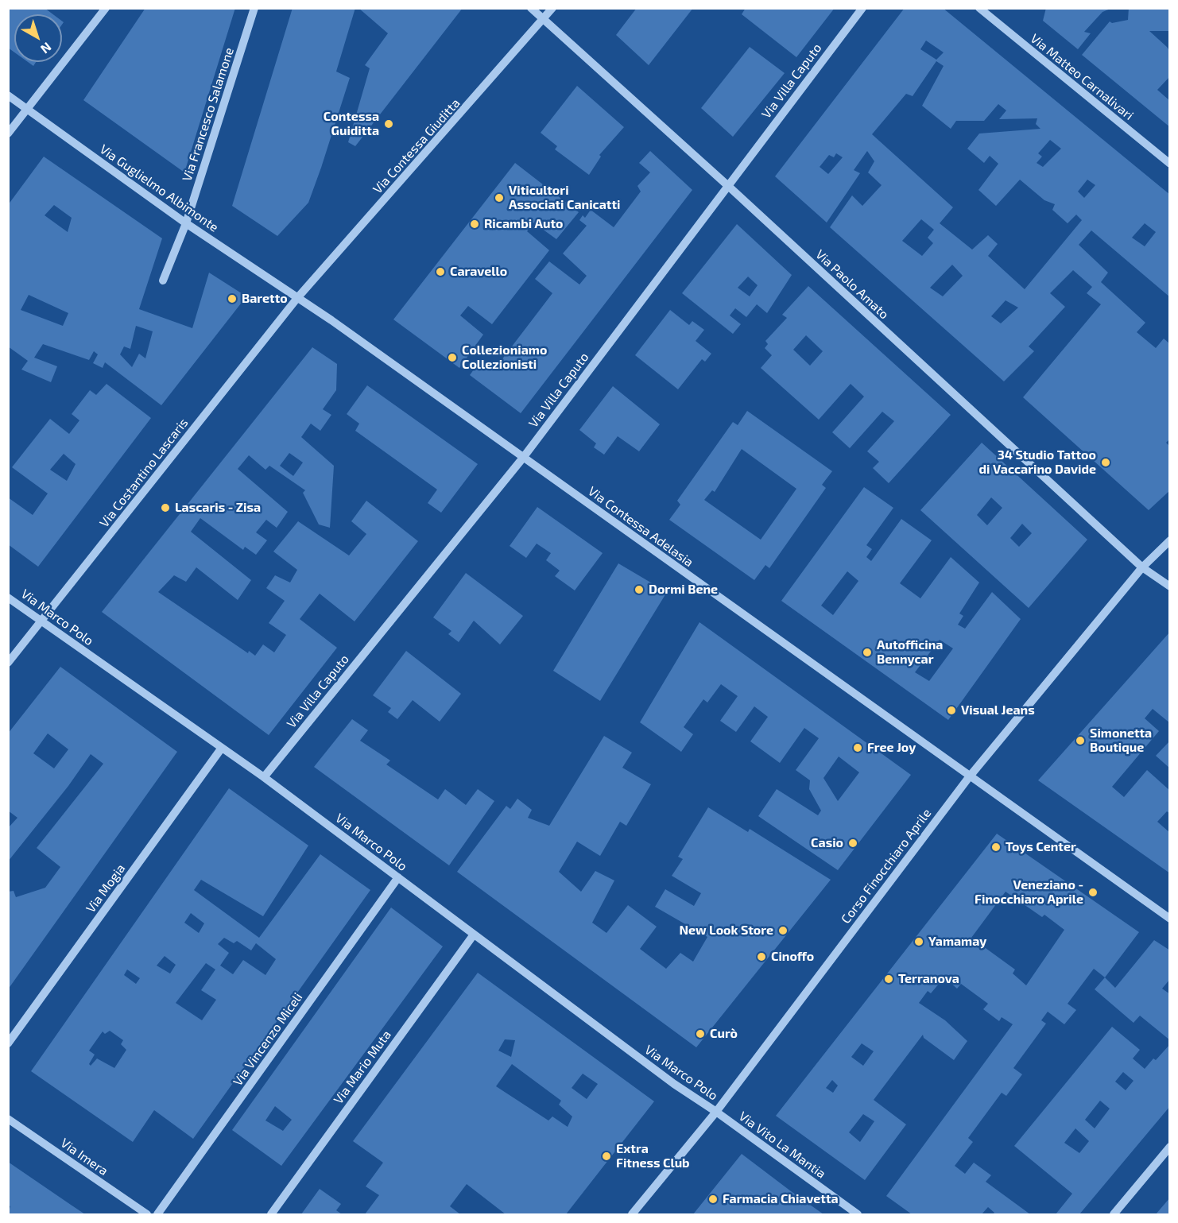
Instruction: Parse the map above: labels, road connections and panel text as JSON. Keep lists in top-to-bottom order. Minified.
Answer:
{"streets":{"street":["Via Matteo Carnalivari","Via Villa Caputo","Via Francesco Salamone","Via Contessa Giuditta","Via Guglielmo Albimonte","Via Paolo Amato","Via Costantino Lascaris","Via Contessa Adelasia","Via Marco Polo","Corso Finocchiaro Aprile","Via Mogia","Via Vincenzo Miceli","Via Mario Muta","Via Vito La Mantia","Via Imera"]},"crossings":[["Via Villa Caputo","Via Paolo Amato"],["Via Villa Caputo","Via Contessa Adelasia"],["Via Villa Caputo","Via Marco Polo"],["Via Francesco Salamone","Via Guglielmo Albimonte"],["Via Contessa Giuditta","Via Guglielmo Albimonte"],["Via Contessa Giuditta","Via Paolo Amato"],["Via Contessa Giuditta","Via Costantino Lascaris"],["Via Contessa Giuditta","Via Contessa Adelasia"],["Via Guglielmo Albimonte","Via Costantino Lascaris"],["Via Guglielmo Albimonte","Via Contessa Adelasia"],["Via Paolo Amato","Corso Finocchiaro Aprile"],["Via Costantino Lascaris","Via Contessa Adelasia"],["Via Costantino Lascaris","Via Marco Polo"],["Via Contessa Adelasia","Corso Finocchiaro Aprile"],["Via Marco Polo","Corso Finocchiaro Aprile"],["Via Marco Polo","Via Mogia"],["Via Marco Polo","Via Vincenzo Miceli"],["Via Marco Polo","Via Mario Muta"],["Via Marco Polo","Via Vito La Mantia"],["Corso Finocchiaro Aprile","Via Vito La Mantia"]],"places":["Contessa Guiditta","Viticultori Associati Canicatti","Ricambi Auto","Caravello","Baretto","Collezioniamo Collezionisti","34 Studio Tattoo di Vaccarino Davide","Lascaris - Zisa","Dormi Bene","Autofficina Bennycar","Visual Jeans","Simonetta Boutique","Free Joy","Casio","Toys Center","Veneziano - Finocchiaro Aprile","New Look Store","Yamamay","Cinoffo","Terranova","Curò","Extra Fitness Club","Farmacia Chiavetta"],"north":"bottom right"}
